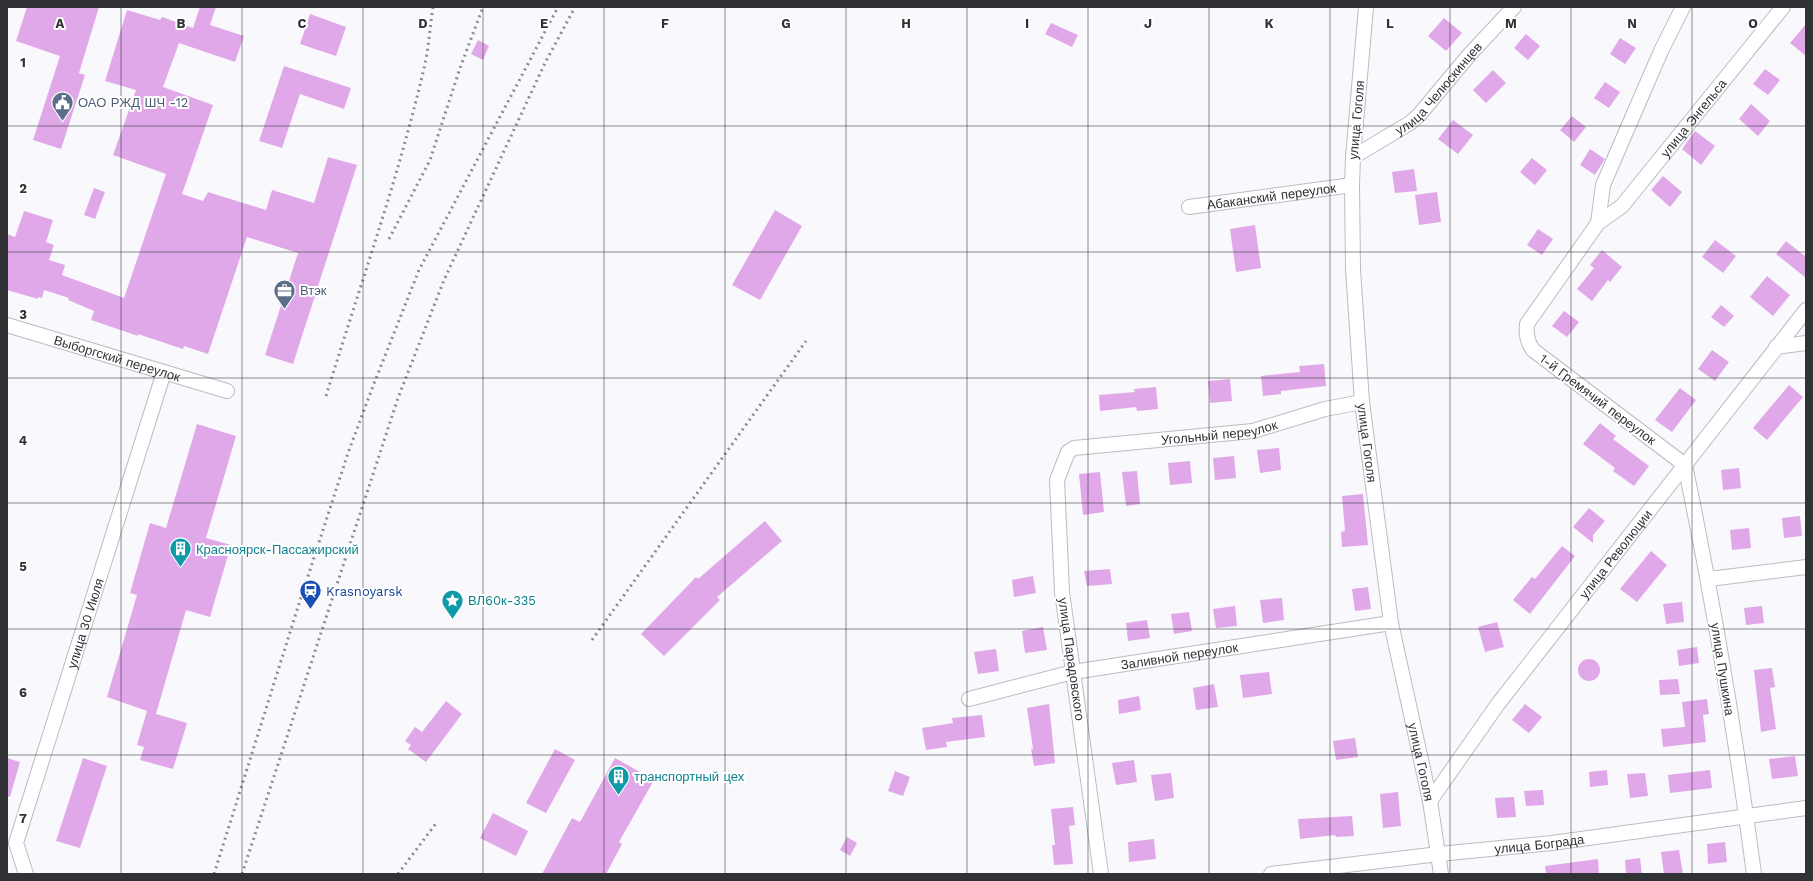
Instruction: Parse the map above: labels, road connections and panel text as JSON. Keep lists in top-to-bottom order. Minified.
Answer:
{"streets":{"street":["улица Челюскинцев","улица Энгельса","улица Гоголя","Абаканский переулок","Выборгский переулок","1-й Гремячий переулок","Угольный переулок","улица Революции","улица 30 Июля","Заливной переулок","улица Парадовского","улица Пушкина","улица Бограда"]},"crossings":[["улица Челюскинцев","улица Гоголя"],["улица Энгельса","1-й Гремячий переулок"],["улица Гоголя","Абаканский переулок"],["улица Гоголя","Угольный переулок"],["улица Гоголя","улица Революции"],["улица Гоголя","Заливной переулок"],["улица Гоголя","улица Бограда"],["Выборгский переулок","улица 30 Июля"],["1-й Гремячий переулок","улица Революции"],["1-й Гремячий переулок","улица Пушкина"],["Угольный переулок","улица Парадовского"],["улица Революции","улица Пушкина"],["Заливной переулок","улица Парадовского"],["улица Пушкина","улица Бограда"]],"places":{"public building":["ОАО РЖД ШЧ -12"],"office":["Втэк"],"building":["Красноярск-Пассажирский","транспортный цех"],"station":["Krasnoyarsk"],"place":["ВЛ60к-335"]},"grid":{"columns":["A","B","C","D","E","F","G","H","I","J","K","L","M","N","O"],"rows":["1","2","3","4","5","6","7"]}}
